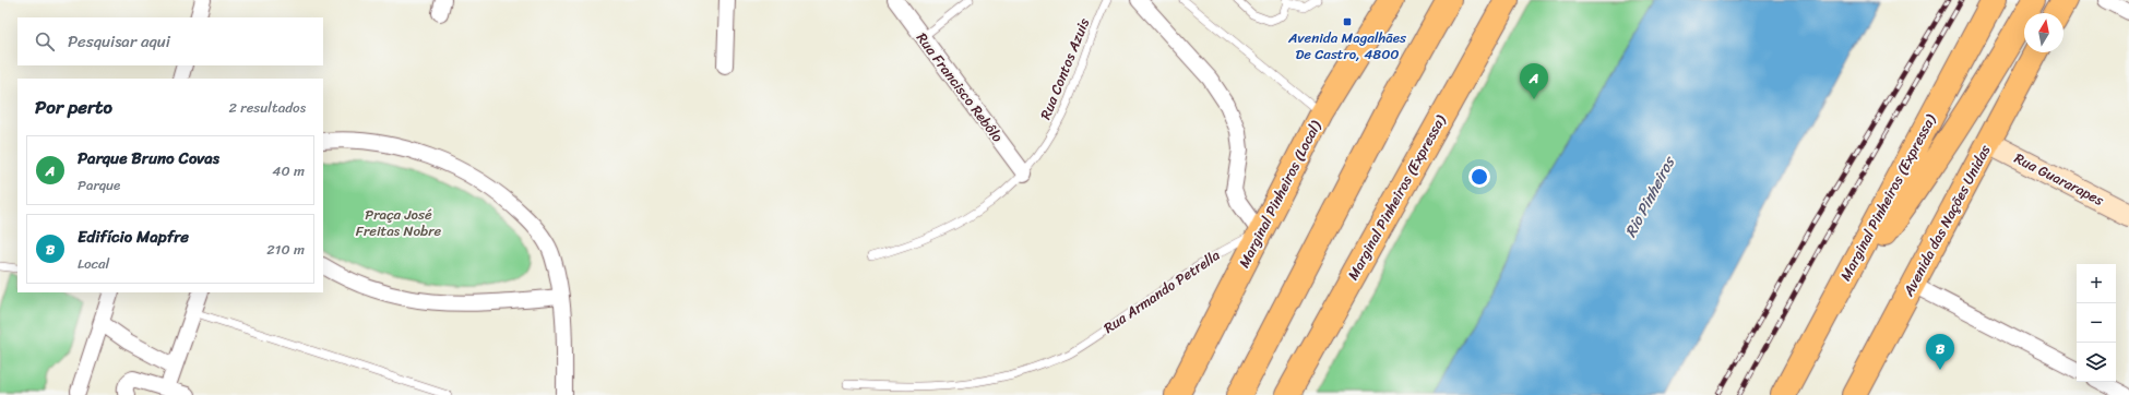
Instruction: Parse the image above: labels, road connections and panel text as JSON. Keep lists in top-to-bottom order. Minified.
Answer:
{"streets":{"highway":["Marginal Pinheiros (Local)","Marginal Pinheiros (Expressa)","Avenida das Nações Unidas"],"street":["Rua Francisco Rebôlo","Rua Guararapes"],"lane":["Rua Contos Azuis","Rua Armando Petrella"]},"crossings":[["Rua Contos Azuis","Rua Francisco Rebôlo"],["Rua Guararapes","Avenida das Nações Unidas"],["Marginal Pinheiros (Local)","Rua Armando Petrella"]],"water":["Rio Pinheiros"],"parks":["Praça José Freitas Nobre"],"places":{"transit":["Avenida Magalhães De Castro, 4800"]},"north":"top","page":{"search":"Pesquisar aqui","pins":["A","B"],"heading":["Por perto","2 resultados"],"list":[{"mark":"A","name":"Parque Bruno Covas","note":"Parque","value":"40 m"},{"mark":"B","name":"Edifício Mapfre","note":"Local","value":"210 m"}],"map_buttons":["+","−"]}}
